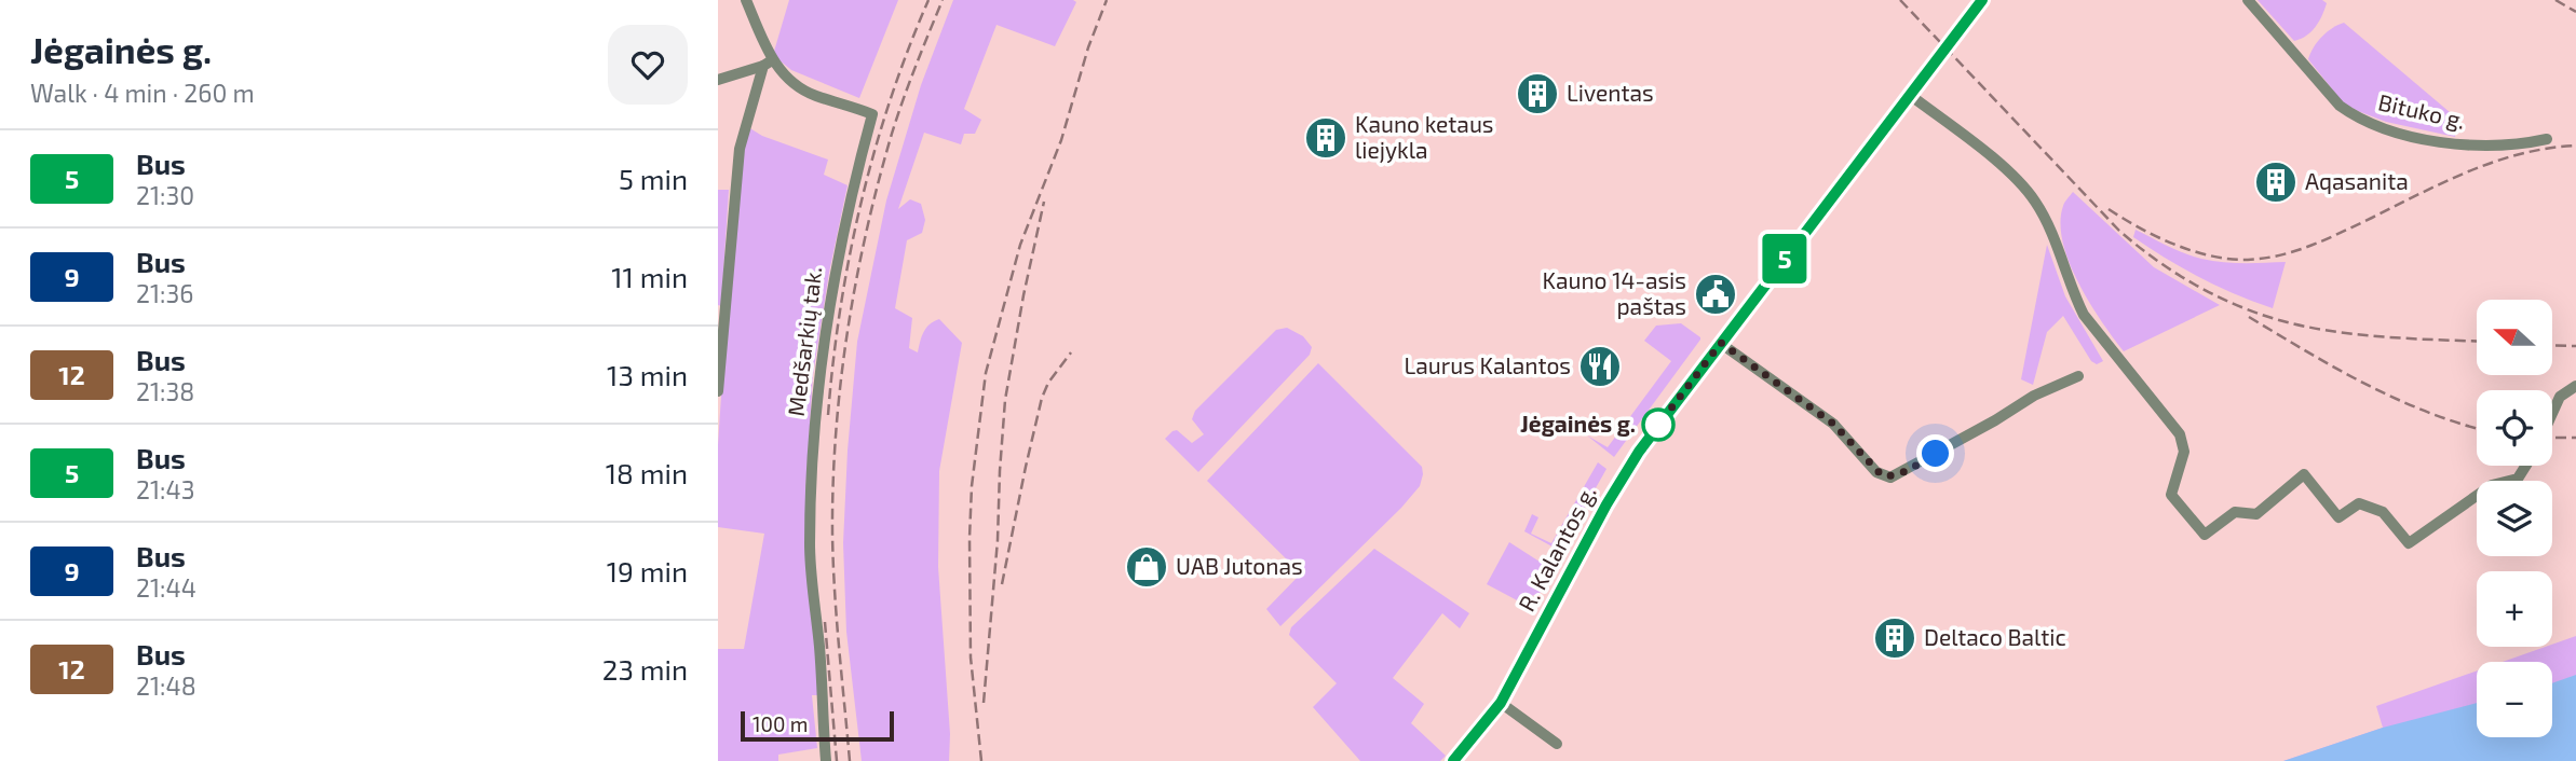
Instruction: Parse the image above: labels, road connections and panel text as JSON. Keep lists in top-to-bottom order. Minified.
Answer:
{"streets":{"main road":["R. Kalantos g."],"street":["Bituko g.","Medšarkių tak."]},"places":{"building":["Liventas","Kauno ketaus liejykla","Aqasanita","Deltaco Baltic"],"public building":["Kauno 14-asis paštas"],"restaurant":["Laurus Kalantos"],"other":["Jėgainės g."],"shop":["UAB Jutonas"]},"lines":["bus line 5"],"scale_bar":"100 m","north":"left","page":{"heading":["Jėgainės g.","Walk · 4 min · 260 m"],"on_map":"5","list":[{"mark":"5","name":"Bus","note":"21:30","value":"5 min"},{"mark":"9","name":"Bus","note":"21:36","value":"11 min"},{"mark":"12","name":"Bus","note":"21:38","value":"13 min"},{"mark":"5","name":"Bus","note":"21:43","value":"18 min"},{"mark":"9","name":"Bus","note":"21:44","value":"19 min"},{"mark":"12","name":"Bus","note":"21:48","value":"23 min"}],"map_buttons":["+","−"],"scale":"100 m"}}
